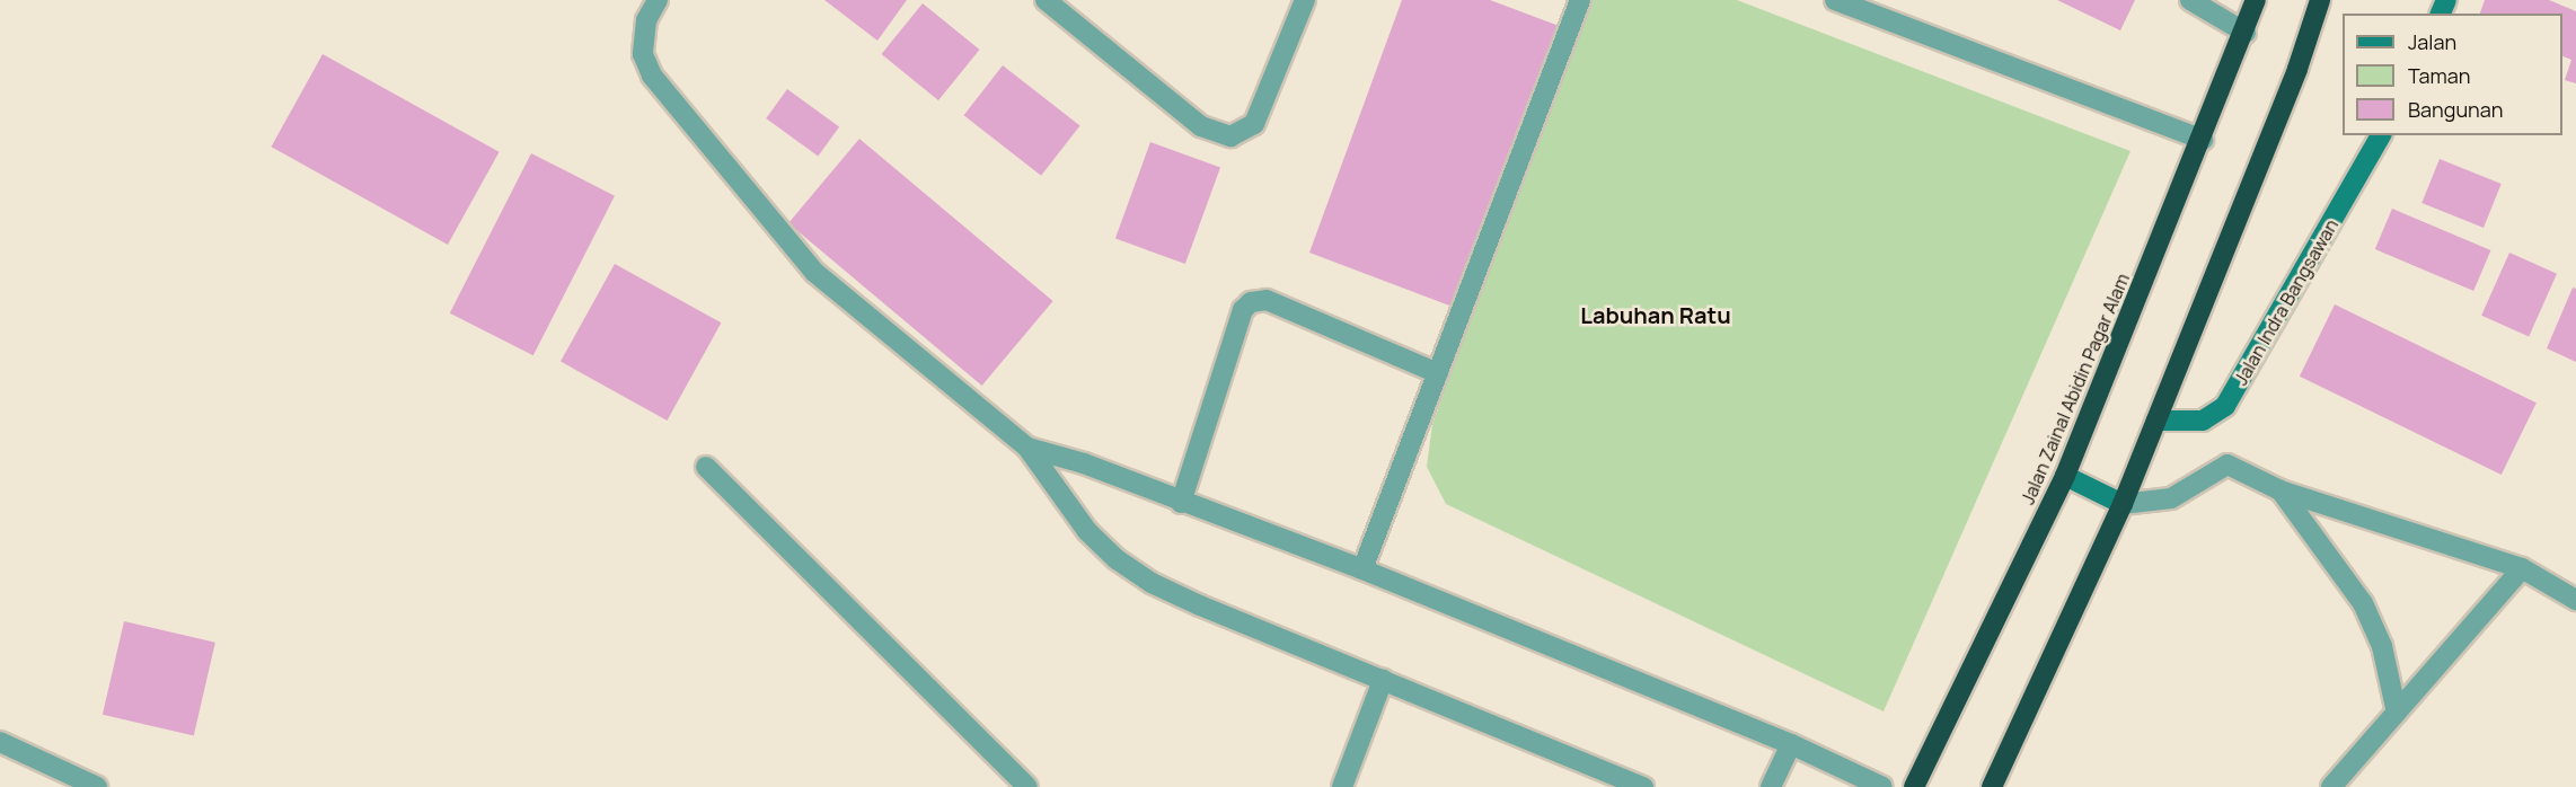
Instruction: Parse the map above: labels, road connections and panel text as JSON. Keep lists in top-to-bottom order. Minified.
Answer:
{"streets":{"highway":["Jalan Zainal Abidin Pagar Alam"],"street":["Jalan Indra Bangsawan"]},"districts":["Labuhan Ratu"],"legend":["Jalan","Taman","Bangunan"]}
